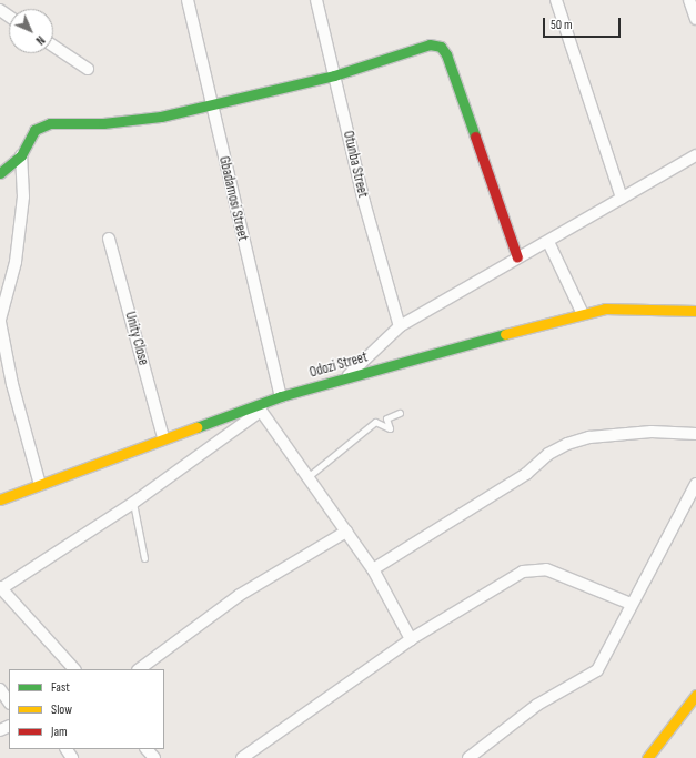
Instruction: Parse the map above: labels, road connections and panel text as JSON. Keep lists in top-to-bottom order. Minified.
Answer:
{"streets":{"street":["Otunba Street","Gbadamosi Street","Unity Close","Odozi Street"]},"crossings":[["Gbadamosi Street","Odozi Street"],["Unity Close","Odozi Street"]],"legend":["Fast","Slow","Jam"],"scale_bar":"50 m","north":"bottom right"}
